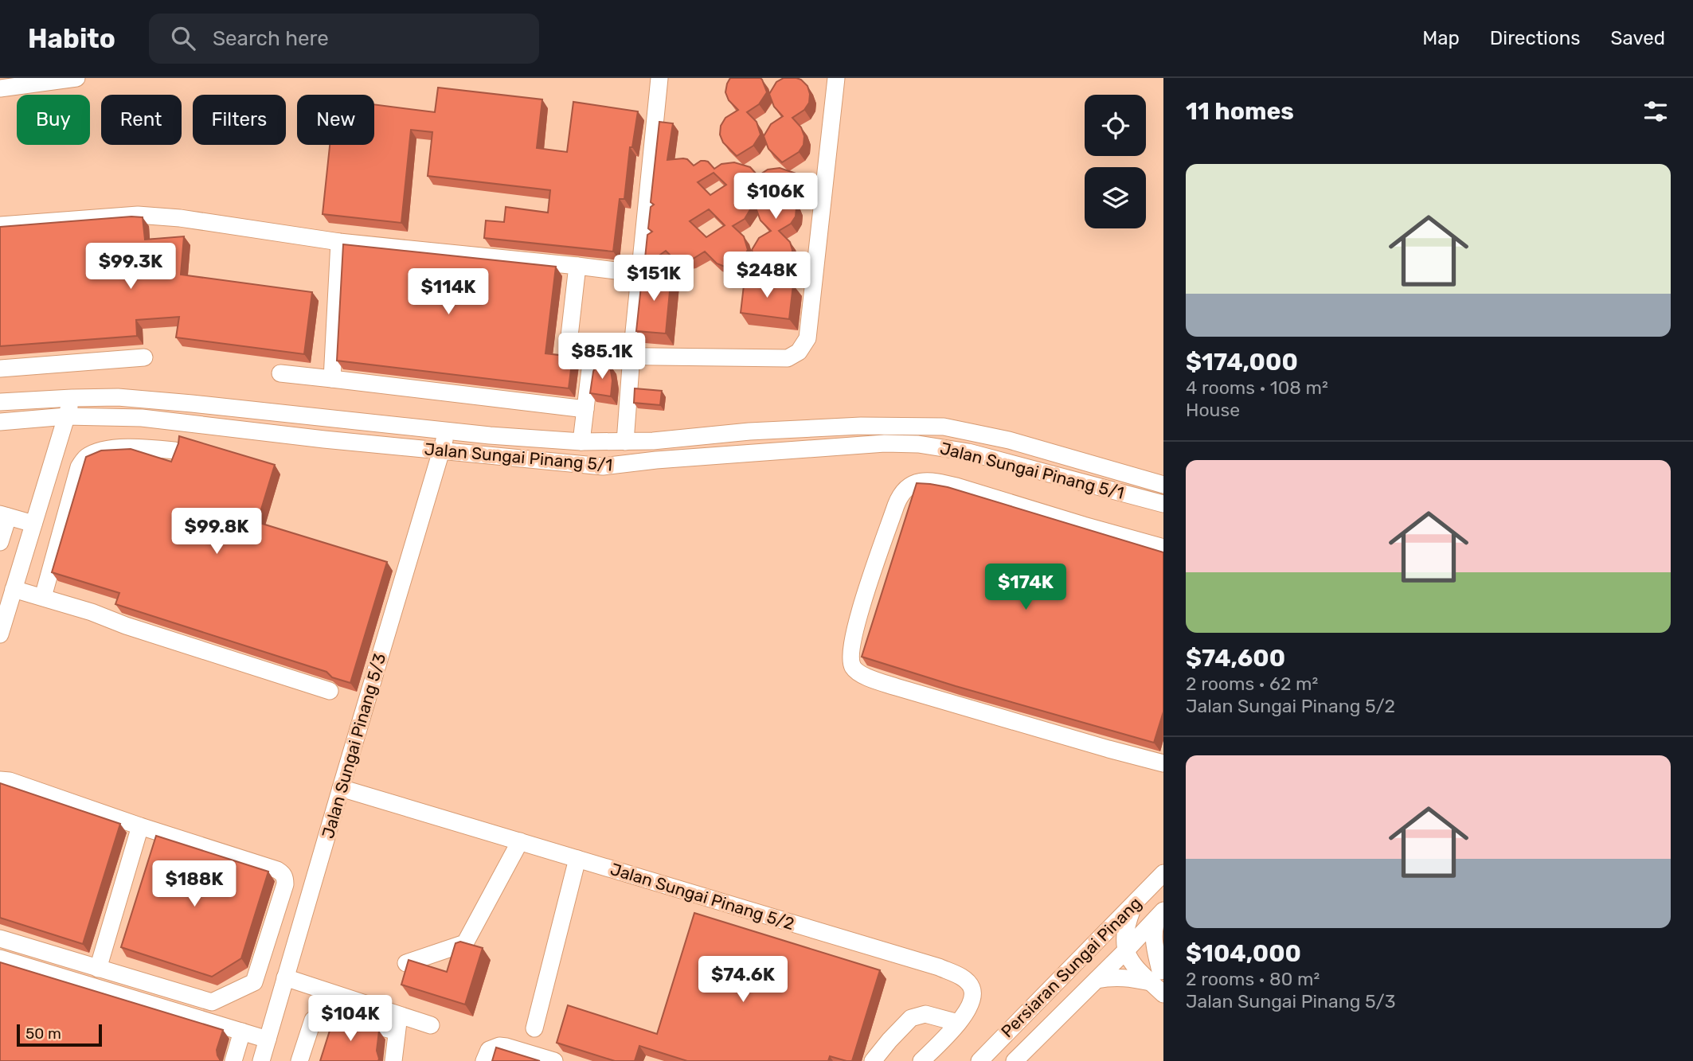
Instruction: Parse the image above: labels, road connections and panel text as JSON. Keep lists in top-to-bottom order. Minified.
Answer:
{"streets":{"street":["Jalan Sungai Pinang 5/1","Jalan Sungai Pinang 5/3","Jalan Sungai Pinang 5/2","Persiaran Sungai Pinang"]},"crossings":[["Jalan Sungai Pinang 5/1","Jalan Sungai Pinang 5/3"],["Jalan Sungai Pinang 5/3","Jalan Sungai Pinang 5/2"]],"scale_bar":"50 m","page":{"header":"Habito","search":"Search here","nav":["Map","Directions","Saved"],"heading":"11 homes","chip":["Buy","Rent","Filters","New"],"list":[{"name":"$174,000","note":"4 rooms · 108 m² · House"},{"name":"$74,600","note":"2 rooms · 62 m² · Jalan Sungai Pinang 5/2"},{"name":"$104,000","note":"2 rooms · 80 m² · Jalan Sungai Pinang 5/3"}],"price":["$106K","$99.3K","$248K","$151K","$114K","$85.1K","$99.8K","$174K","$188K","$74.6K","$104K"],"scale":"50 m"}}
